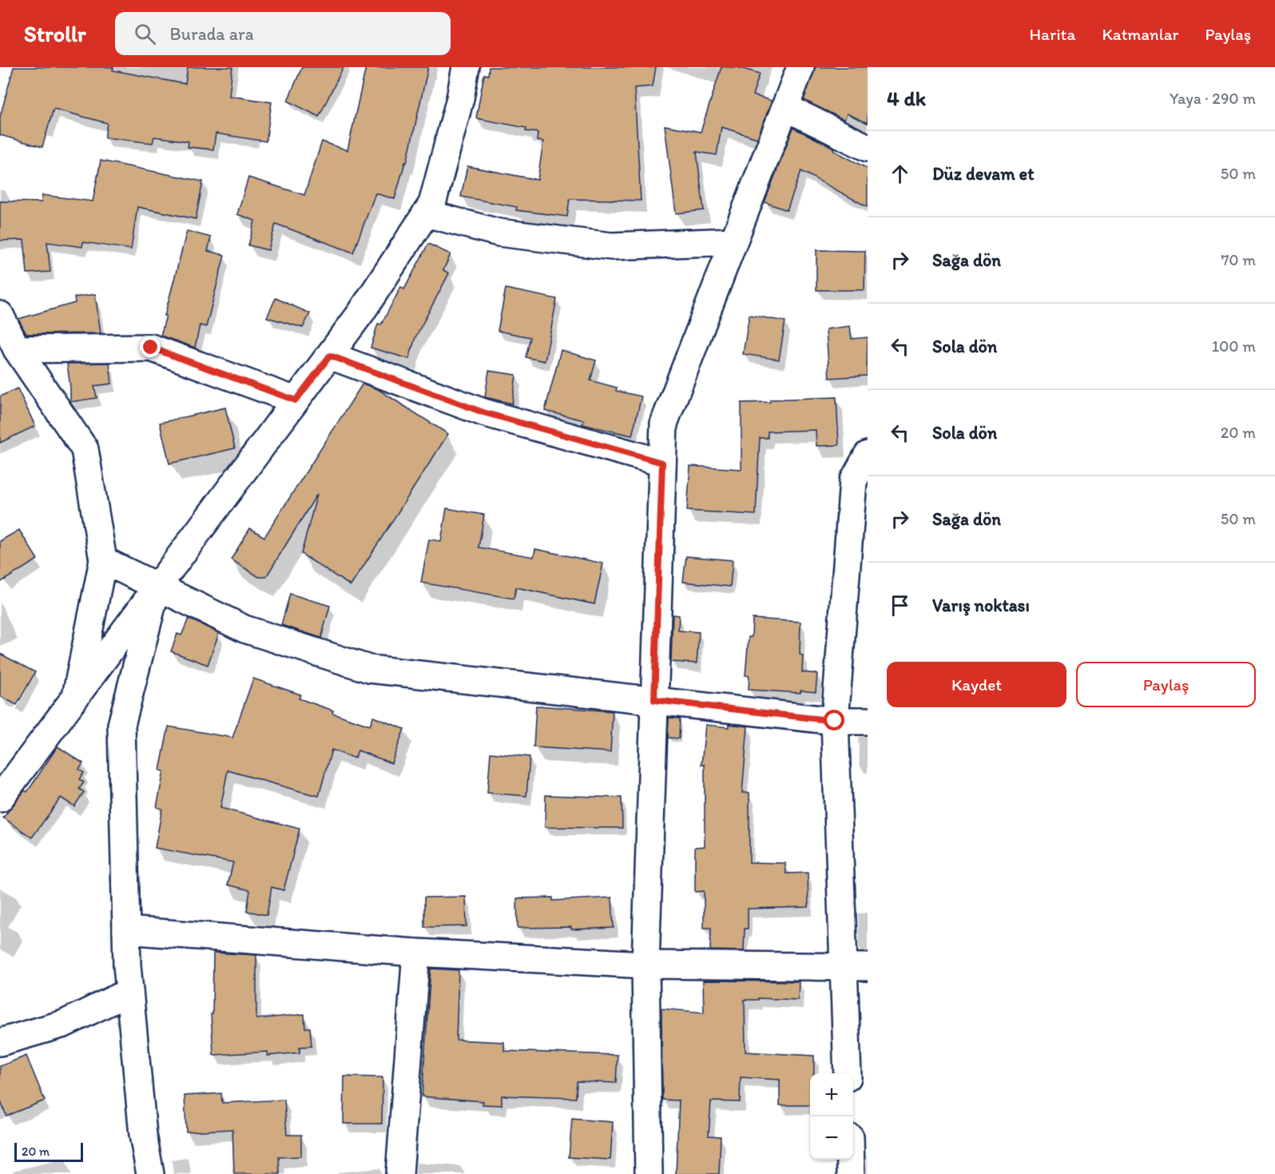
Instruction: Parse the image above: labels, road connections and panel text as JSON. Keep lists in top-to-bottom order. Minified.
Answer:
{"scale_bar":"20 m","page":{"header":"Strollr","search":"Burada ara","nav":["Harita","Katmanlar","Paylaş"],"heading":["4 dk","Yaya · 290 m"],"list":[["Düz devam et","50 m"],["Sağa dön","70 m"],["Sola dön","100 m"],["Sola dön","20 m"],["Sağa dön","50 m"],"Varış noktası"],"buttons":["Kaydet","Paylaş"],"map_buttons":["+","−"],"scale":"20 m"}}
